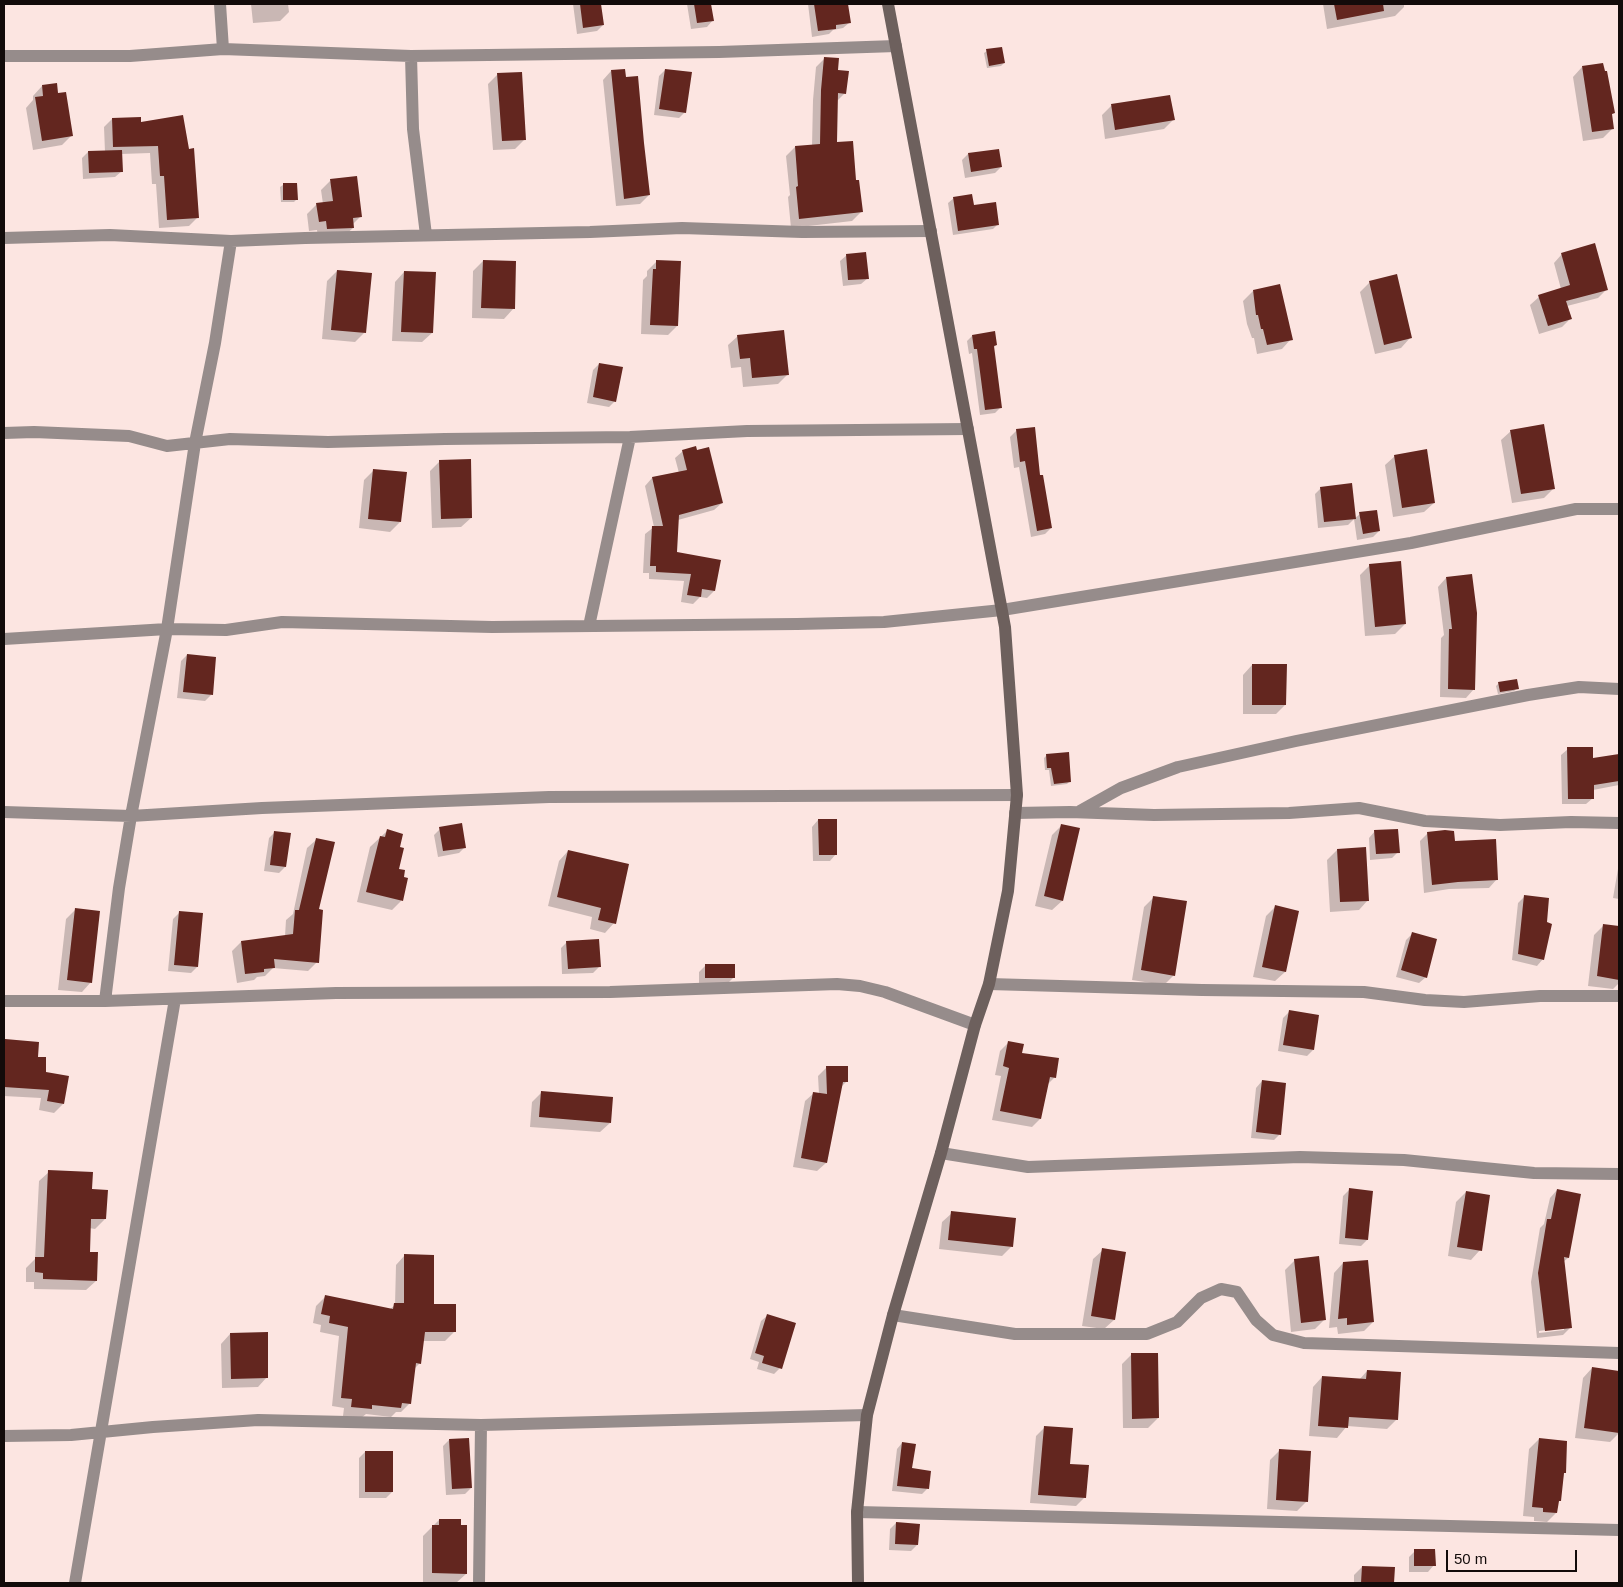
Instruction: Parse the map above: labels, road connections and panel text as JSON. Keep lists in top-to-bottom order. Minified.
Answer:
{"scale_bar":"50 m"}
